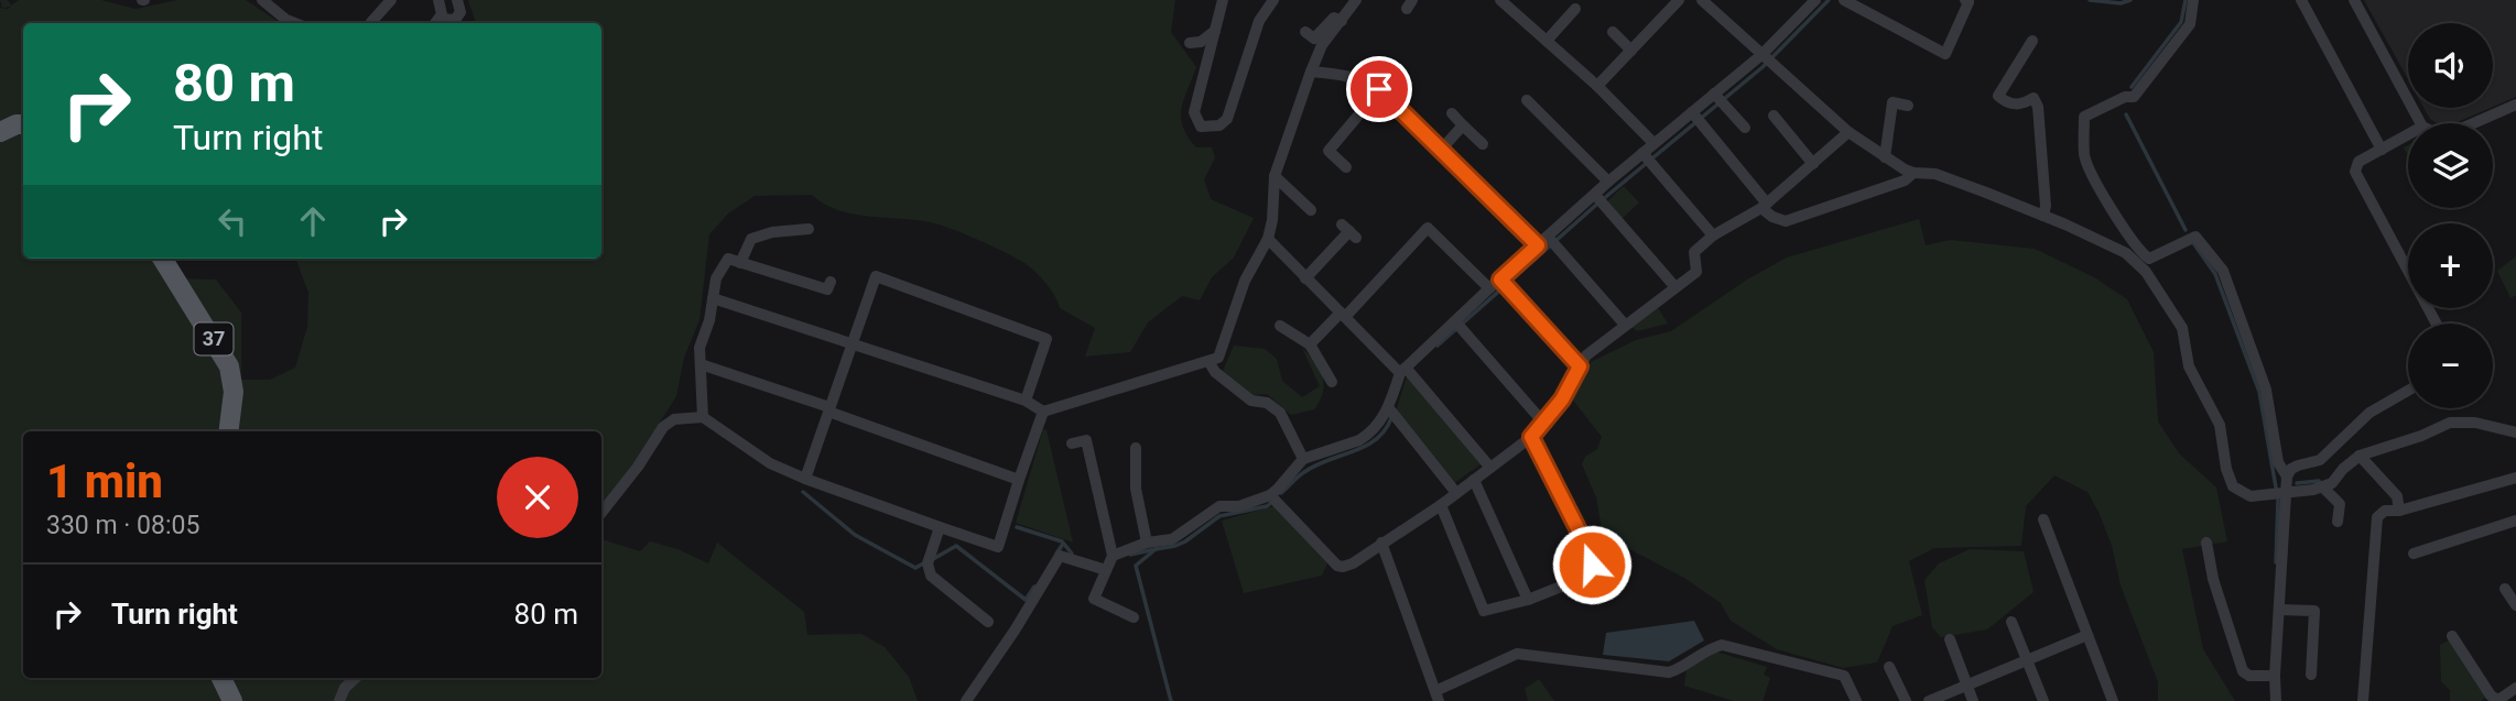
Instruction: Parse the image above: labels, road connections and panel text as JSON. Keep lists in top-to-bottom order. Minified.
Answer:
{"streets":{"main road":["37"]},"page":{"map_buttons":["+","−"],"turn":["80 m","Turn right"],"heading":["1 min","330 m · 08:05"],"list":[{"name":"Turn right","value":"80 m"}]}}
